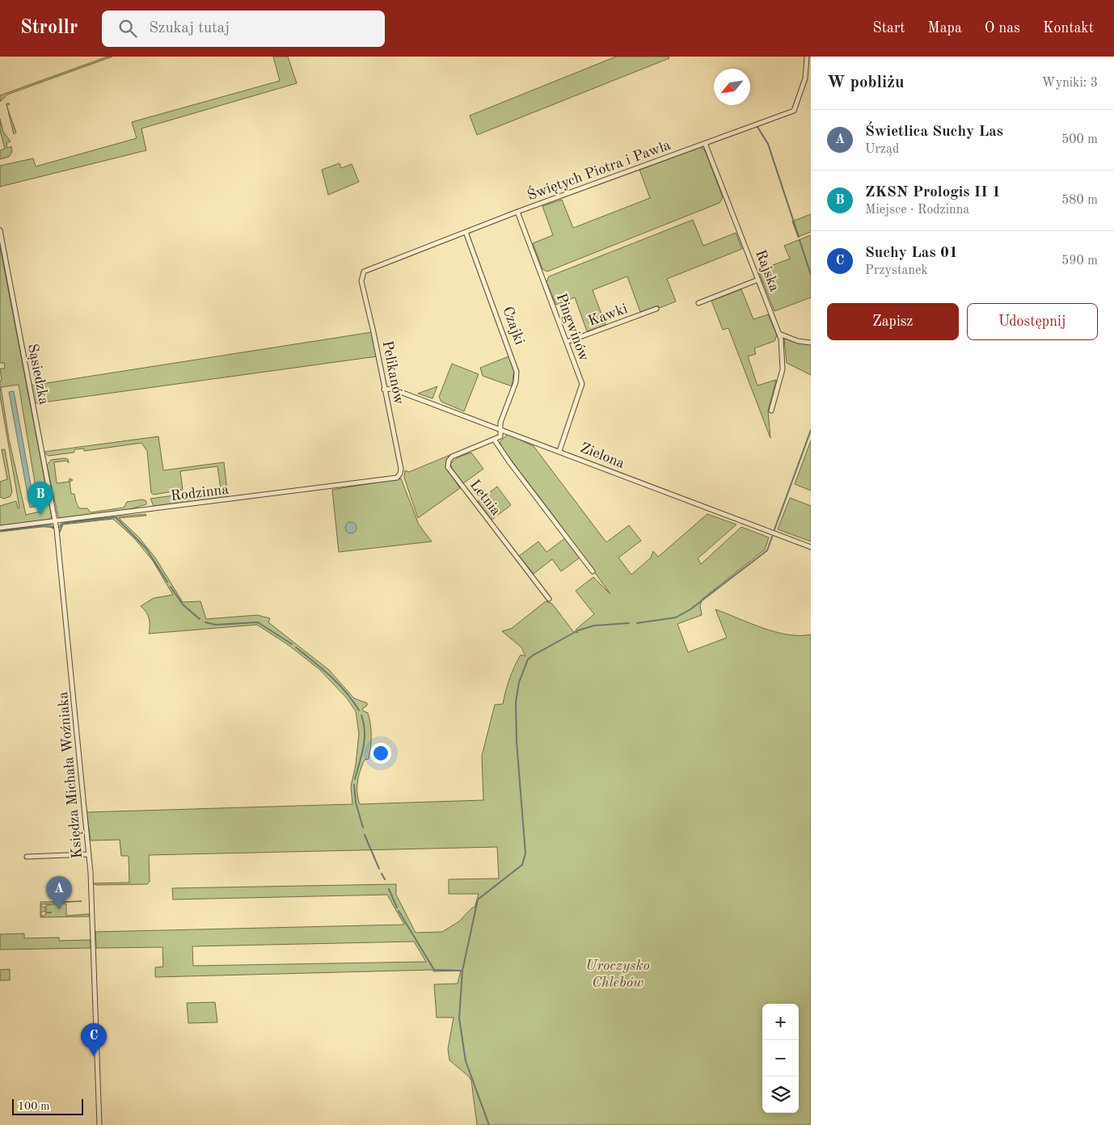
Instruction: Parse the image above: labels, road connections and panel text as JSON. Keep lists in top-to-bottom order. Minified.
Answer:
{"streets":{"street":["Świętych Piotra i Pawła","Rajska","Kawki","Czajki","Pingwinów","Pelikanów","Sąsiedzka","Zielona","Rodzinna","Letnia","Księdza Michała Woźniaka"]},"crossings":[["Świętych Piotra i Pawła","Rajska"],["Świętych Piotra i Pawła","Czajki"],["Świętych Piotra i Pawła","Pingwinów"],["Świętych Piotra i Pawła","Pelikanów"],["Kawki","Pingwinów"],["Czajki","Zielona"],["Pingwinów","Zielona"],["Pelikanów","Zielona"],["Pelikanów","Rodzinna"],["Sąsiedzka","Rodzinna"],["Sąsiedzka","Księdza Michała Woźniaka"],["Rodzinna","Księdza Michała Woźniaka"]],"parks":["Uroczysko Chlebów"],"scale_bar":"100 m","north":"bottom left","page":{"header":"Strollr","search":"Szukaj tutaj","nav":["Start","Mapa","O nas","Kontakt"],"heading":["W pobliżu","Wyniki: 3"],"list":[{"mark":"A","name":"Świetlica Suchy Las","note":"Urząd","value":"500 m"},{"mark":"B","name":"ZKSN Prologis II 1","note":"Miejsce · Rodzinna","value":"580 m"},{"mark":"C","name":"Suchy Las 01","note":"Przystanek","value":"590 m"}],"buttons":["Zapisz","Udostępnij"],"pins":["B","A","C"],"map_buttons":["+","−"],"scale":"100 m"}}
